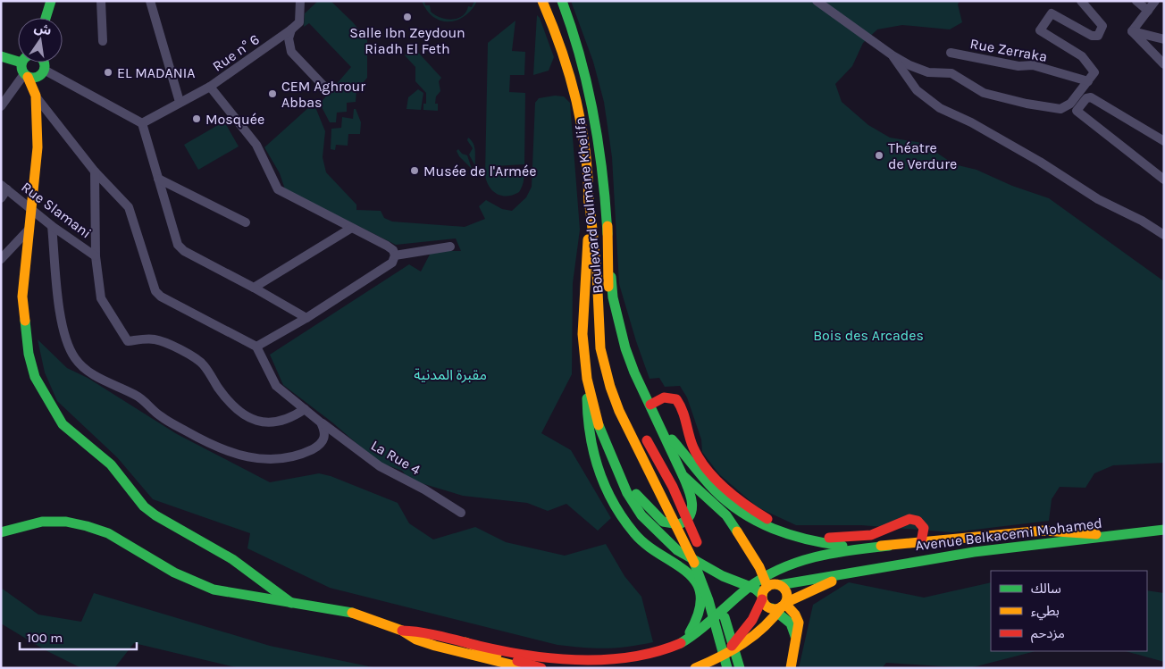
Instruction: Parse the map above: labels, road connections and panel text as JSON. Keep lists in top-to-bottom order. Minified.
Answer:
{"streets":{"main road":["Boulevard Oulmane Khelifa","Avenue Belkacemi Mohamed"],"street":["Rue Zerraka","Rue n° 6","Rue Slamani","La Rue 4"]},"parks":["Bois des Arcades","مقبرة المدنية"],"places":["Salle Ibn Zeydoun Riadh El Feth","EL MADANIA","CEM Aghrour Abbas","Mosquée","Théatre de Verdure","Musée de l'Armée"],"legend":["سالك","بطيء","مزدحم"],"scale_bar":"100 m","north":"top"}
